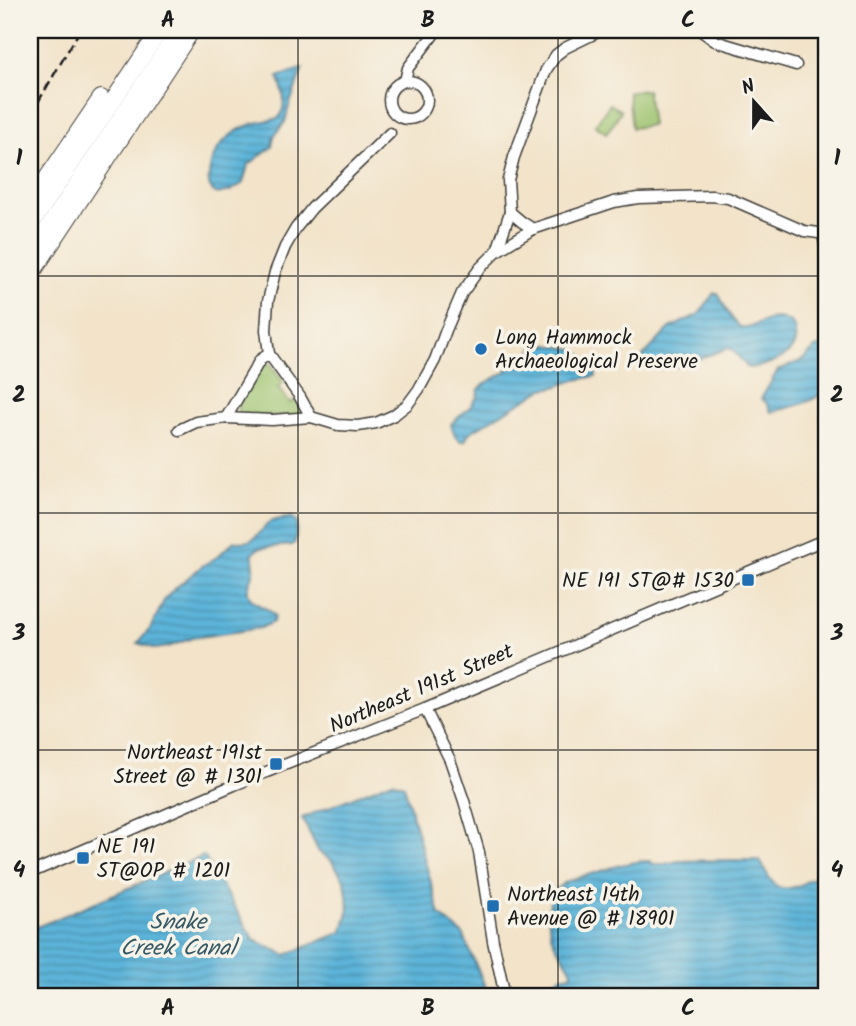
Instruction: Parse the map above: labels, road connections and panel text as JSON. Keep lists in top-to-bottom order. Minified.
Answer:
{"streets":{"street":["Northeast 191st Street"]},"water":["Snake Creek Canal"],"places":{"other":["Long Hammock Archaeological Preserve"],"transit":["NE 191 ST@# 1530","Northeast 191st Street @ # 1301","NE 191 ST@OP # 1201","Northeast 14th Avenue @ # 18901"]},"north":"top","grid":{"columns":["A","B","C"],"rows":["1","2","3","4"]}}
